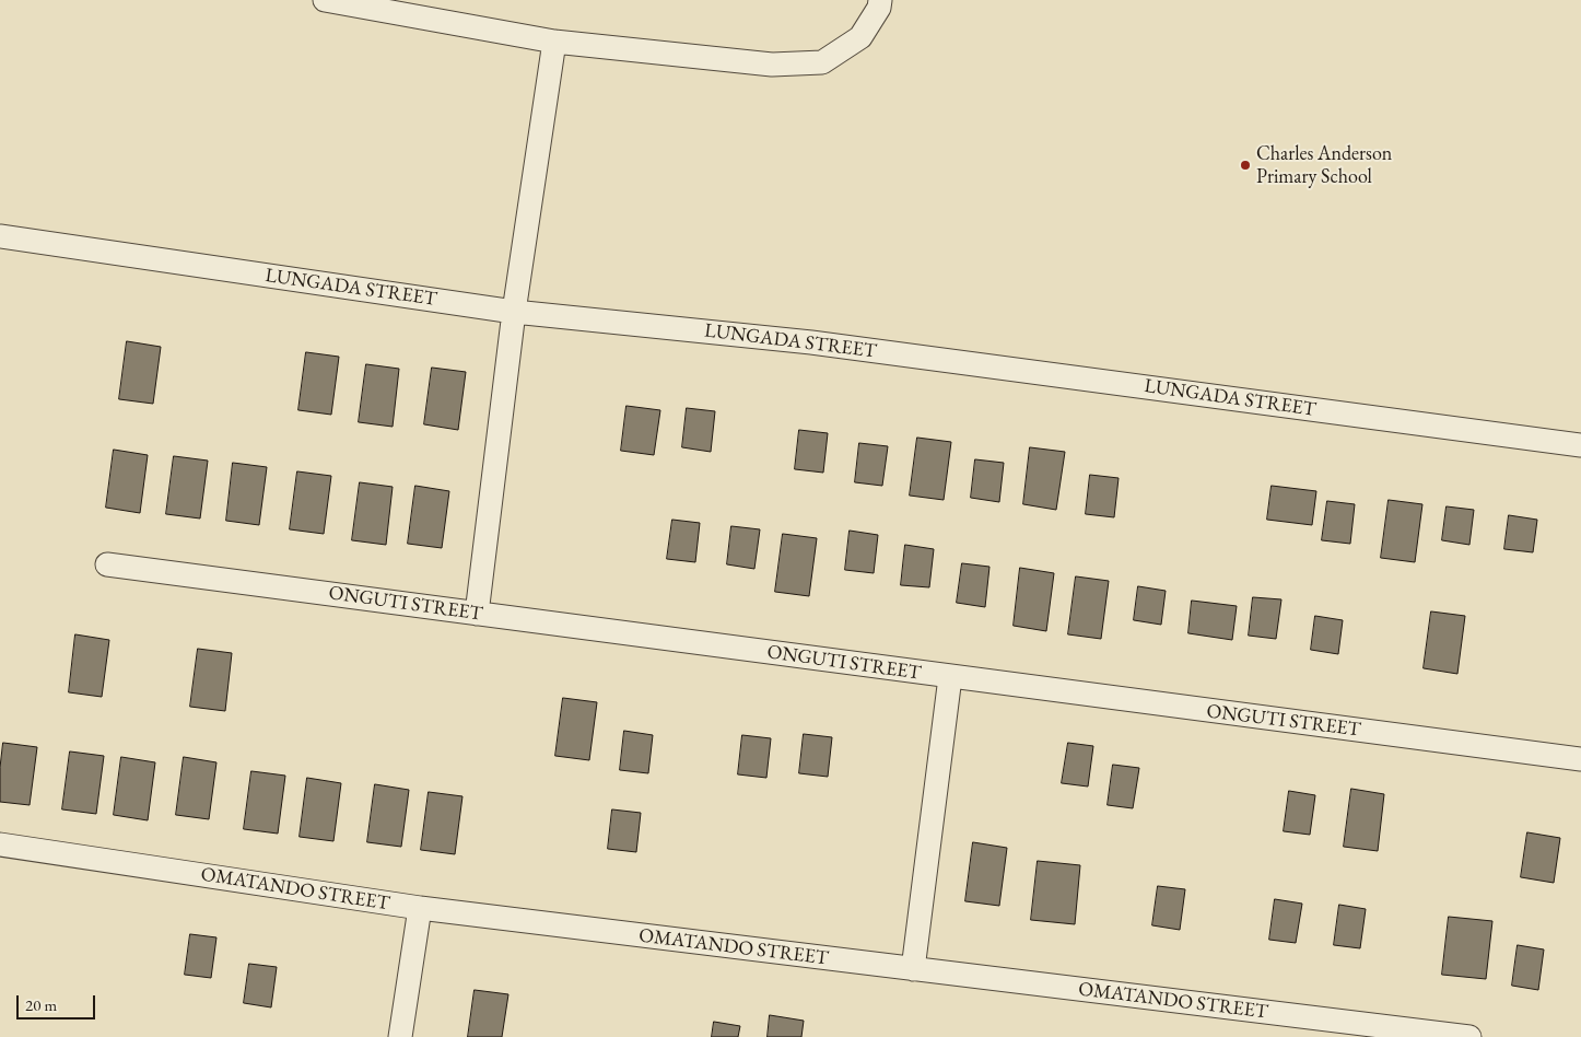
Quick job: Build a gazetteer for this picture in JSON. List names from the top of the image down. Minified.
{"streets":{"street":["LUNGADA STREET","ONGUTI STREET","OMATANDO STREET"]},"places":["Charles Anderson Primary School"],"scale_bar":"20 m"}
